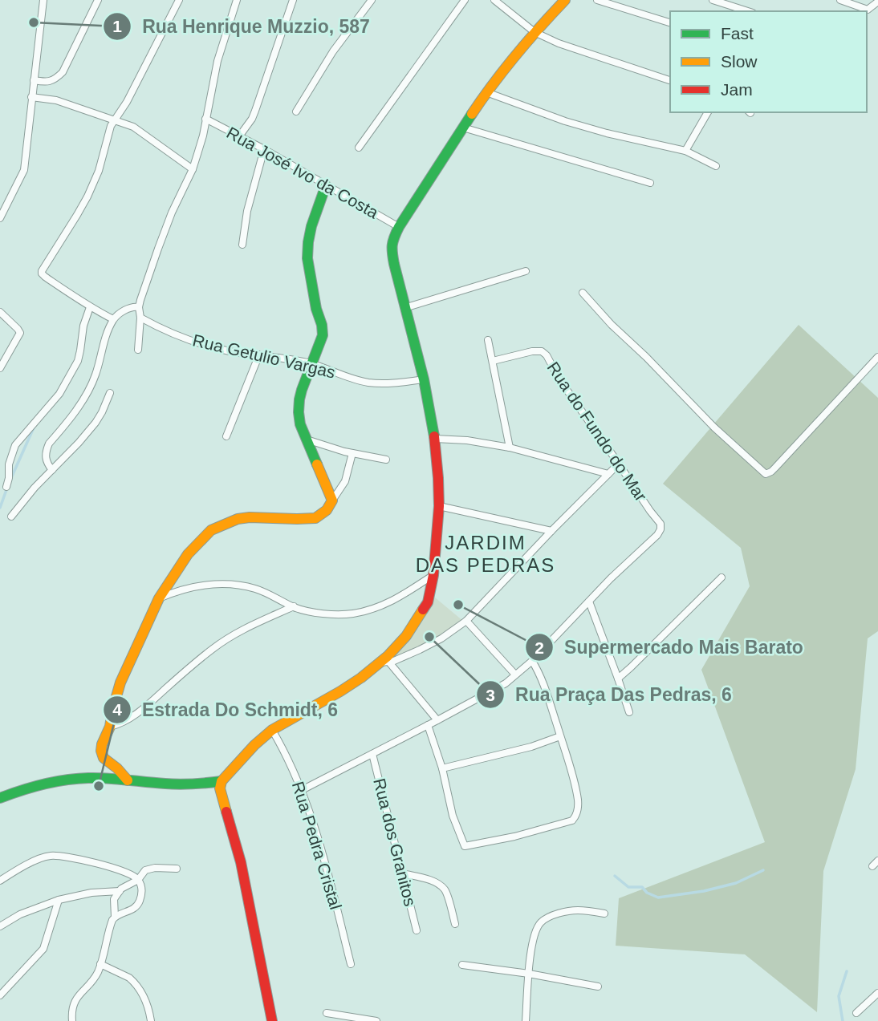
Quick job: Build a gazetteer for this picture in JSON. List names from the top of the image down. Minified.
{"streets":{"street":["Rua José Ivo da Costa","Rua Getulio Vargas","Rua do Fundo do Mar","Rua dos Granitos","Rua Pedra Cristal"]},"districts":["JARDIM DAS PEDRAS"],"places":["Rua Henrique Muzzio, 587","Supermercado Mais Barato","Rua Praça Das Pedras, 6","Estrada Do Schmidt, 6"],"legend":["Fast","Slow","Jam"]}
